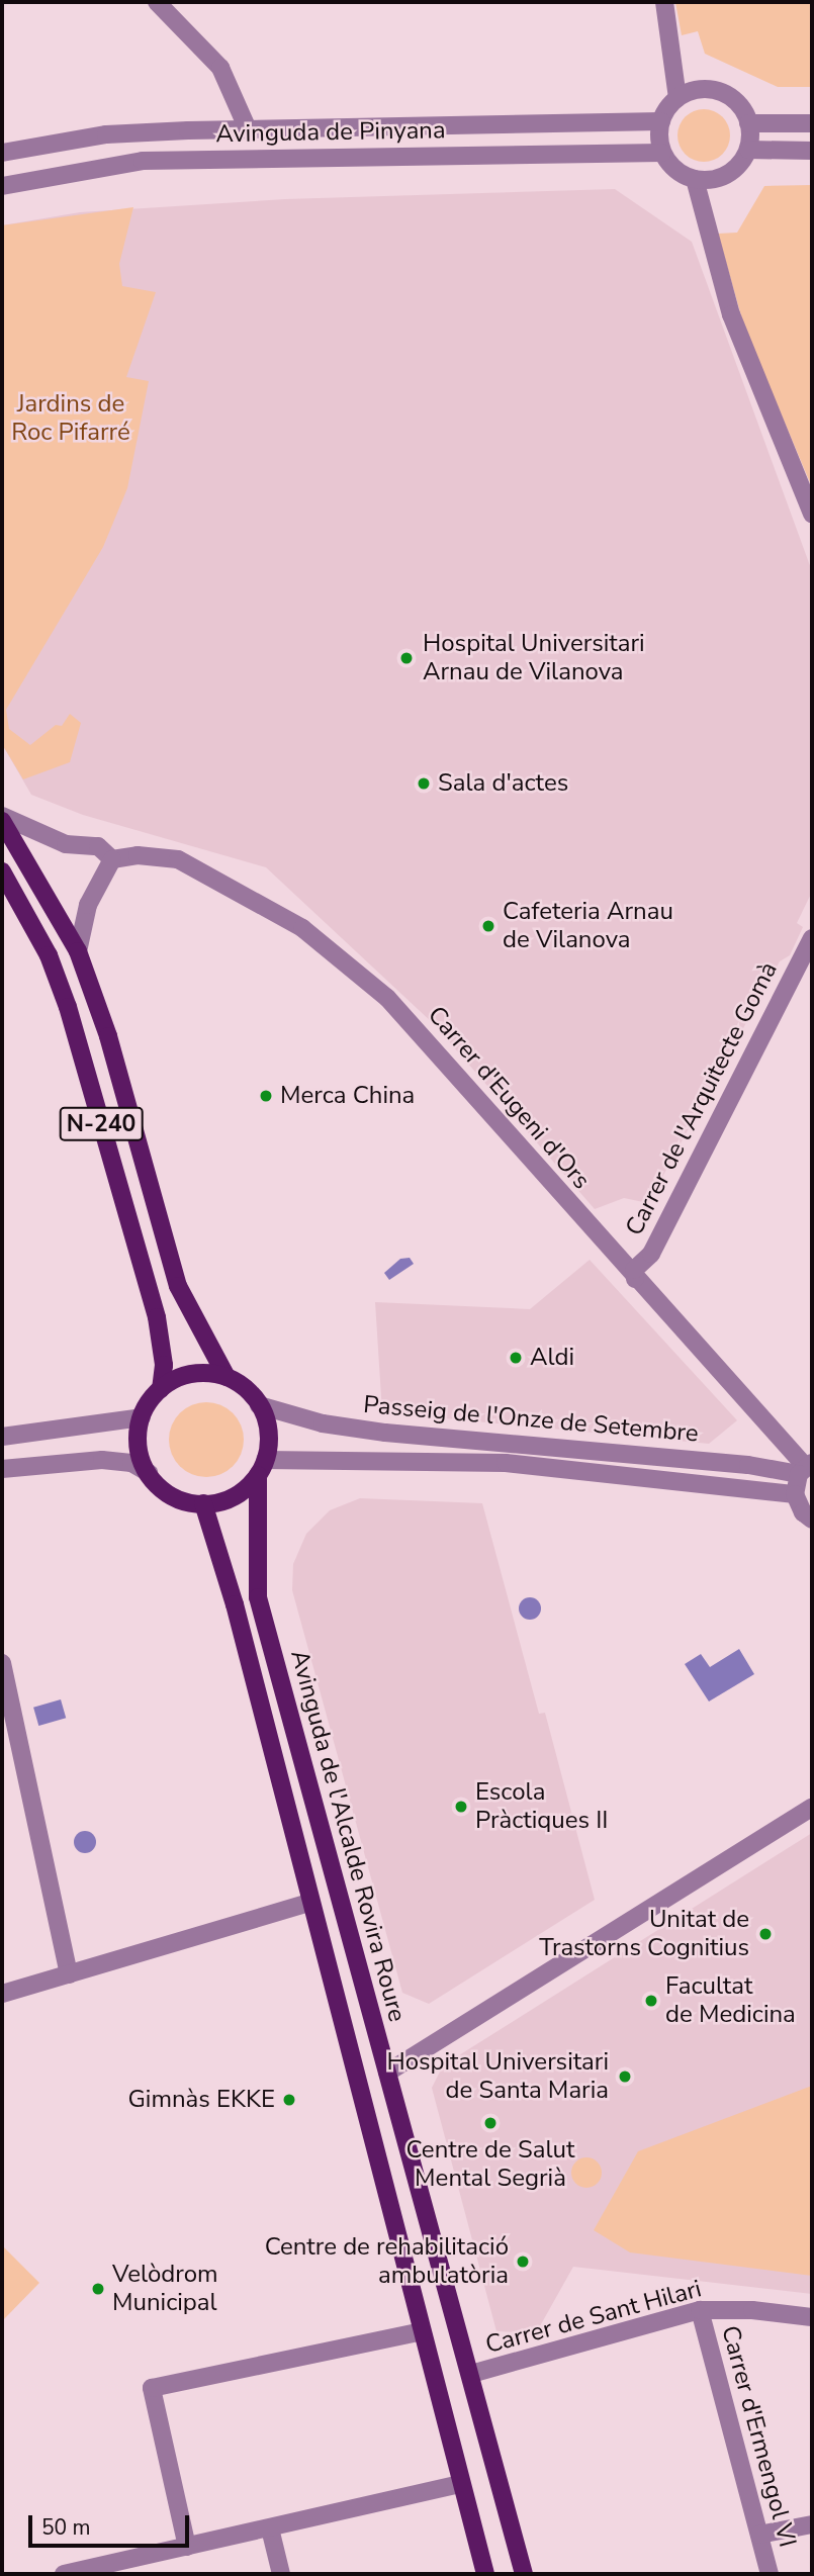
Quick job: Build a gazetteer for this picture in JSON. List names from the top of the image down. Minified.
{"streets":{"main road":["N-240","Avinguda de l'Alcalde Rovira Roure"],"street":["Avinguda de Pinyana","Carrer d'Eugeni d'Ors","Carrer de l'Arquitecte Gomà","Passeig de l'Onze de Setembre","Carrer de Sant Hilari","Carrer d'Ermengol VI"]},"crossings":[["Carrer d'Eugeni d'Ors","Carrer de l'Arquitecte Gomà"],["Carrer d'Eugeni d'Ors","N-240"],["Carrer d'Eugeni d'Ors","Passeig de l'Onze de Setembre"],["N-240","Passeig de l'Onze de Setembre"],["N-240","Avinguda de l'Alcalde Rovira Roure"],["Passeig de l'Onze de Setembre","Avinguda de l'Alcalde Rovira Roure"],["Avinguda de l'Alcalde Rovira Roure","Carrer de Sant Hilari"],["Carrer de Sant Hilari","Carrer d'Ermengol VI"]],"parks":["Jardins de Roc Pifarré"],"places":["Hospital Universitari Arnau de Vilanova","Sala d'actes","Cafeteria Arnau de Vilanova","Merca China","Aldi","Escola Pràctiques II","Unitat de Trastorns Cognitius","Facultat de Medicina","Hospital Universitari de Santa Maria","Gimnàs EKKE","Centre de Salut Mental Segrià","Centre de rehabilitació ambulatòria","Velòdrom Municipal"],"scale_bar":"50 m"}
